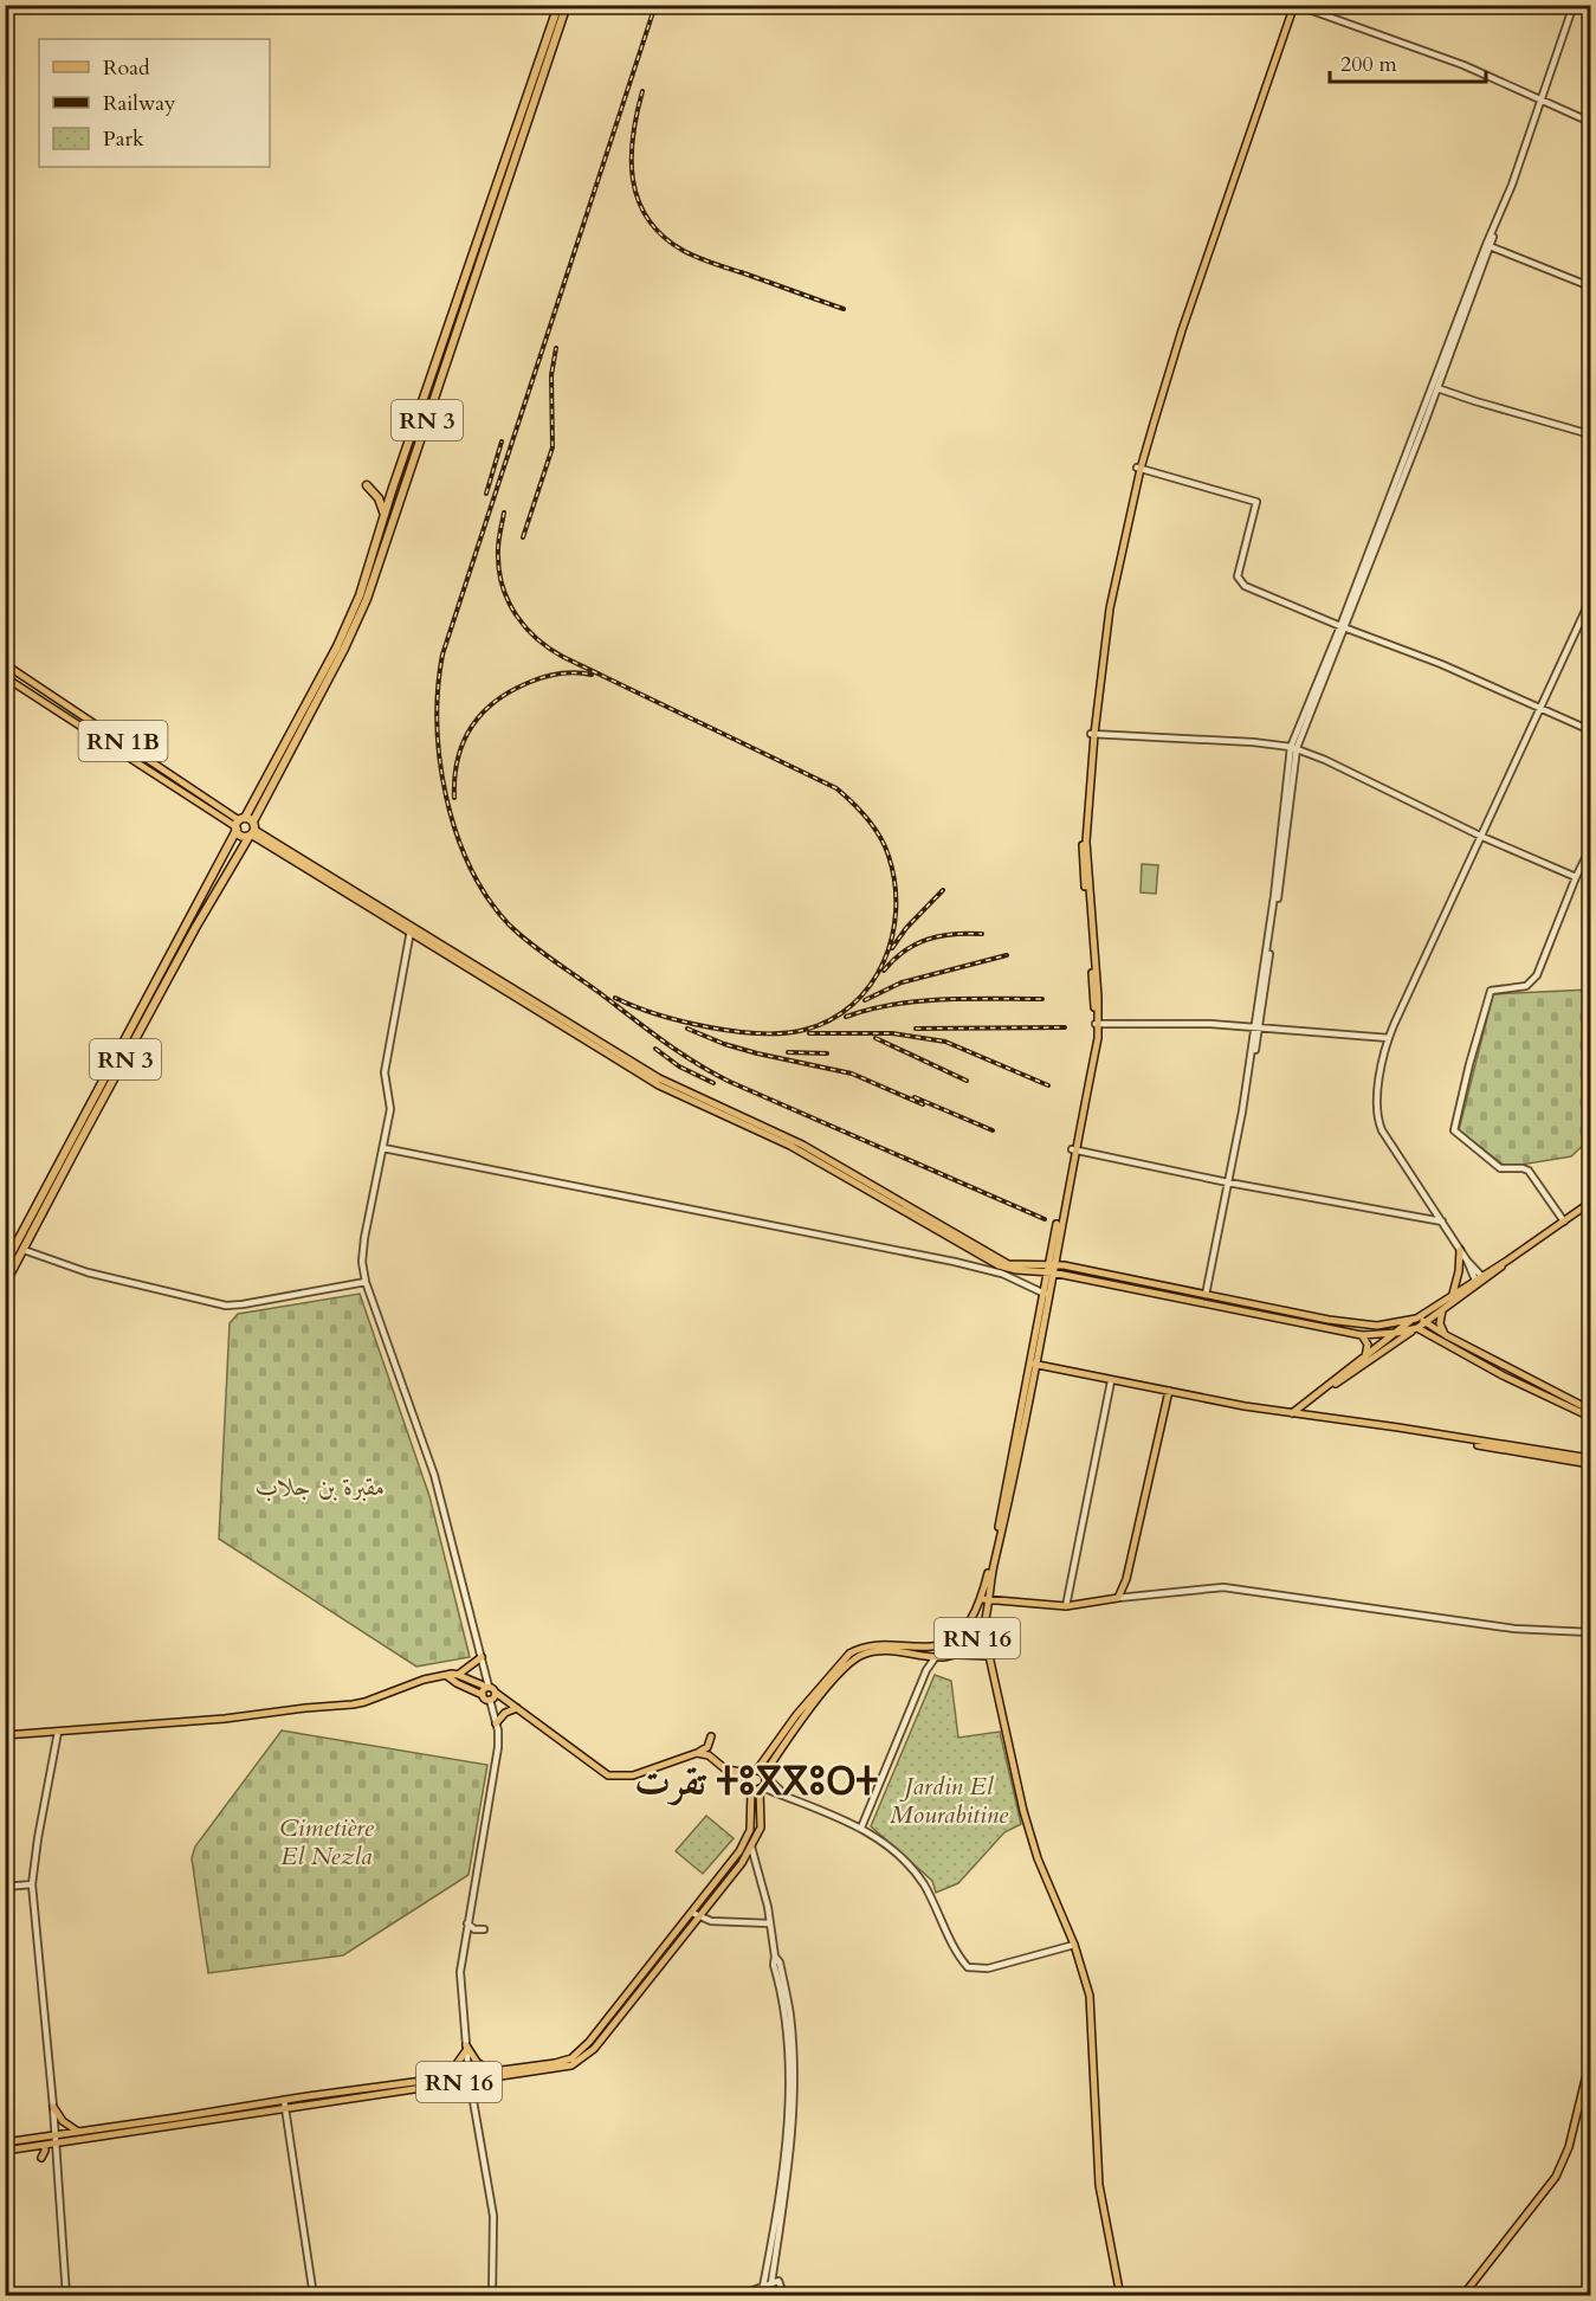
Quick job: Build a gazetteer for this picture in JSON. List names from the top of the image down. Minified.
{"streets":{"highway":["RN 3"],"main road":["RN 1B","RN 16"]},"crossings":[["RN 3","RN 1B"]],"districts":["تقرت ⵜⵓⴳⴳⵓⵔⵜ"],"parks":["مقبرة بن جلاب","Jardin El Mourabitine","Cimetière El Nezla"],"legend":["Road","Railway","Park"],"scale_bar":"200 m"}
